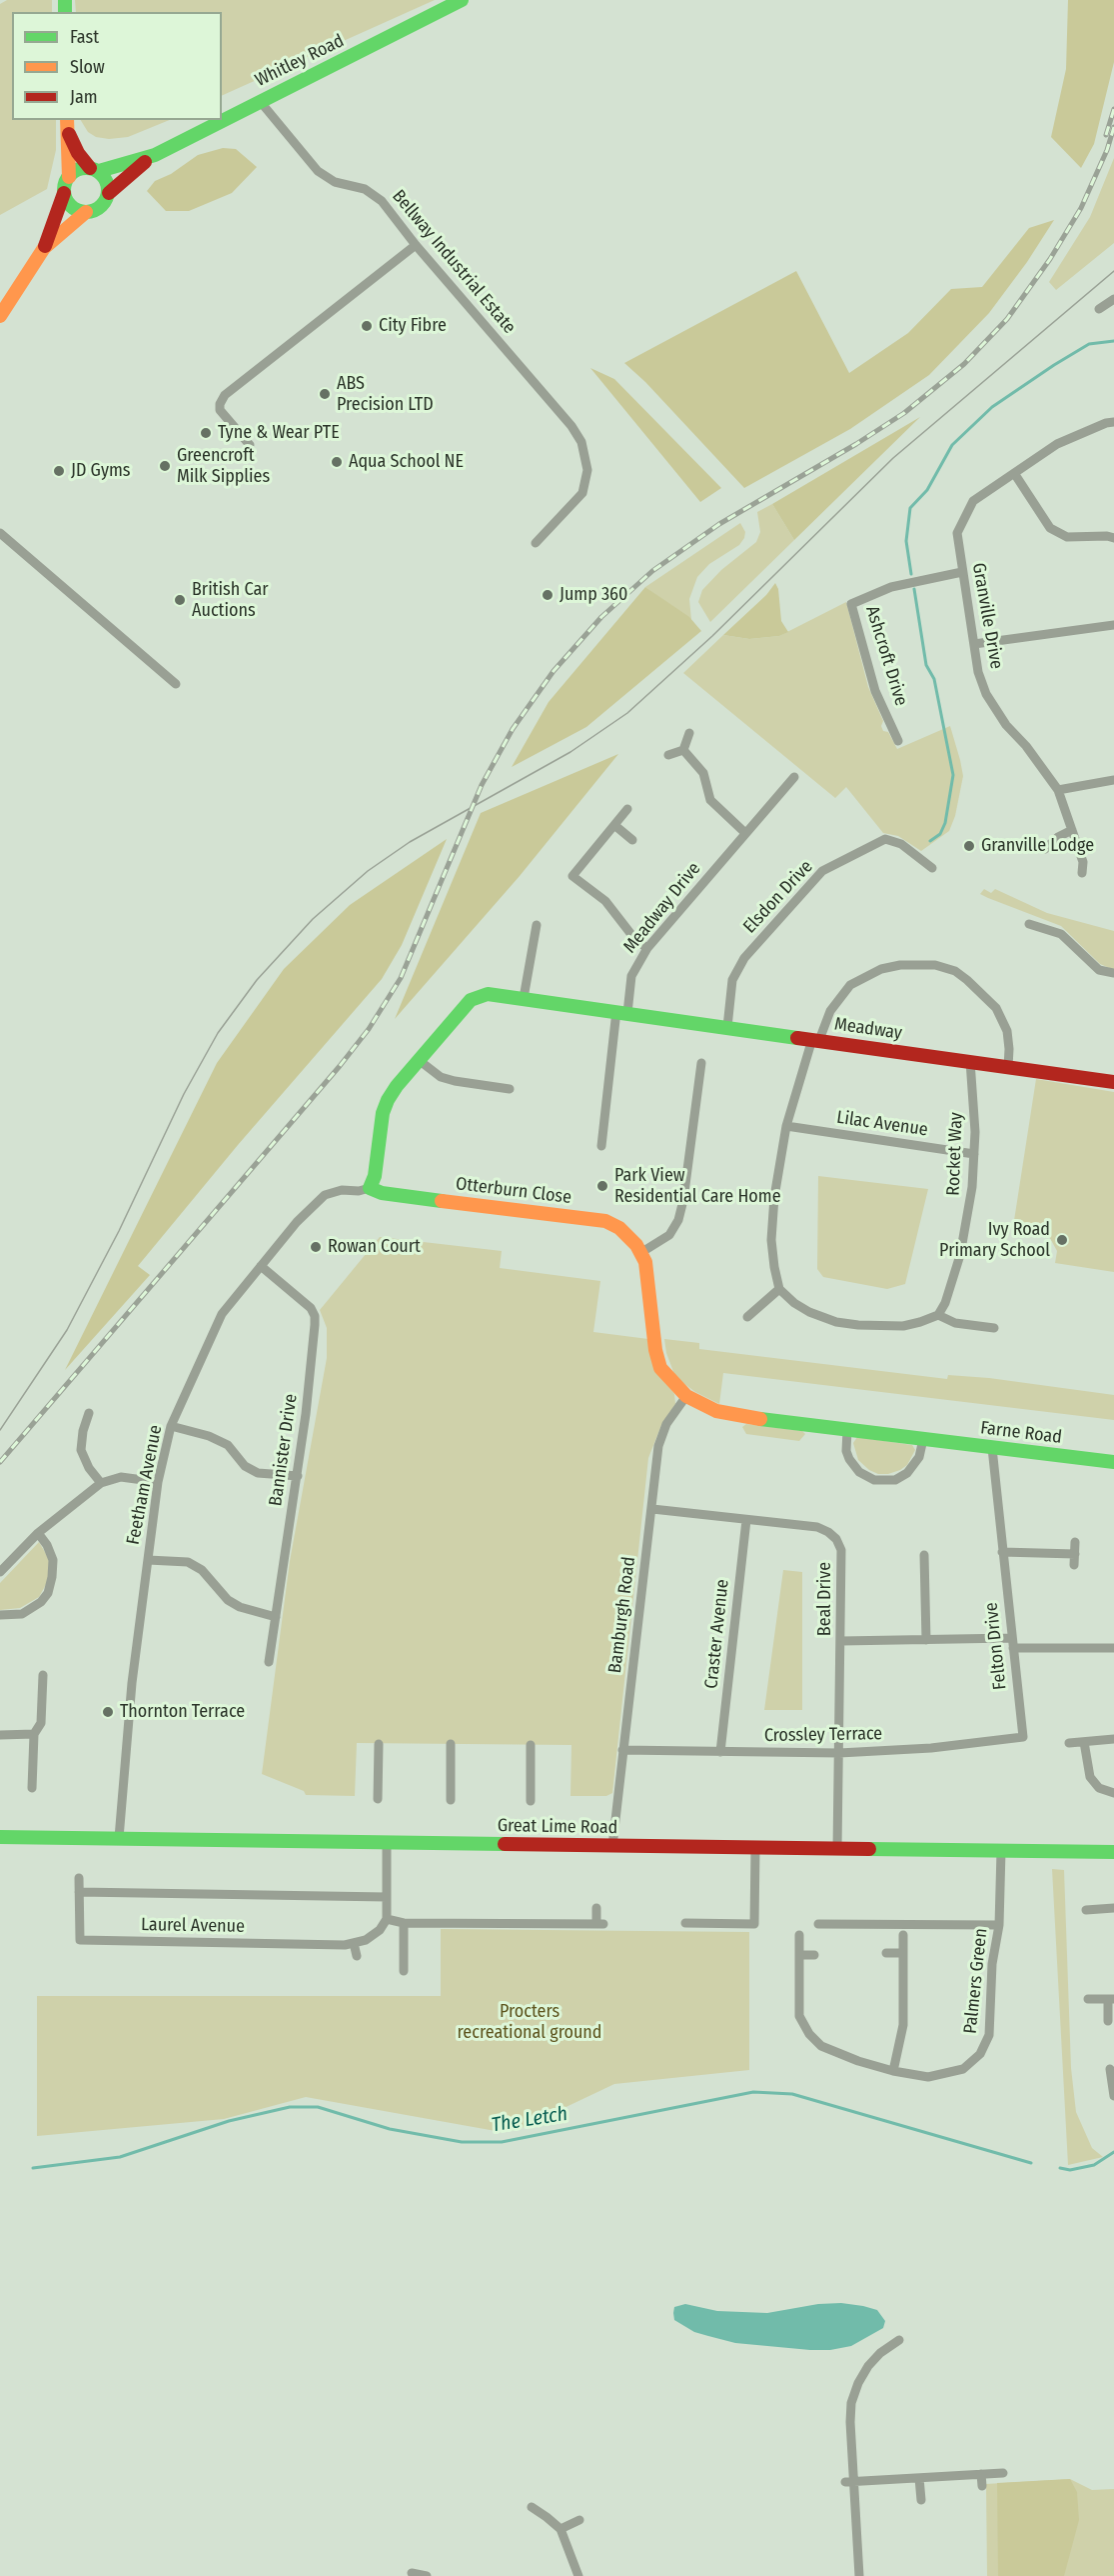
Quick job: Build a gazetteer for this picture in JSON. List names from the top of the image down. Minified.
{"streets":{"main road":["Whitley Road","Meadway","Otterburn Close","Farne Road","Great Lime Road"],"street":["Bellway Industrial Estate","Granville Drive","Ashcroft Drive","Elsdon Drive","Meadway Drive","Lilac Avenue","Rocket Way","Bannister Drive","Feetham Avenue","Beal Drive","Bamburgh Road","Craster Avenue","Felton Drive","Crossley Terrace","Laurel Avenue","Palmers Green"]},"crossings":[["Whitley Road","Bellway Industrial Estate"],["Granville Drive","Ashcroft Drive"],["Elsdon Drive","Meadway"],["Meadway Drive","Meadway"],["Meadway","Rocket Way"],["Meadway","Otterburn Close"],["Meadway","Feetham Avenue"],["Lilac Avenue","Rocket Way"],["Otterburn Close","Farne Road"],["Otterburn Close","Feetham Avenue"],["Otterburn Close","Bamburgh Road"],["Farne Road","Bamburgh Road"],["Farne Road","Felton Drive"],["Bannister Drive","Feetham Avenue"],["Feetham Avenue","Great Lime Road"],["Beal Drive","Bamburgh Road"],["Beal Drive","Craster Avenue"],["Beal Drive","Crossley Terrace"],["Beal Drive","Great Lime Road"],["Bamburgh Road","Crossley Terrace"],["Bamburgh Road","Great Lime Road"],["Craster Avenue","Crossley Terrace"],["Felton Drive","Crossley Terrace"],["Great Lime Road","Palmers Green"]],"water":["The Letch"],"parks":["Procters recreational ground"],"places":["City Fibre","ABS Precision LTD","Tyne & Wear PTE","Aqua School NE","Greencroft Milk Sipplies","JD Gyms","Jump 360","British Car Auctions","Granville Lodge","Park View Residential Care Home","Ivy Road Primary School","Rowan Court","Thornton Terrace"],"legend":["Fast","Slow","Jam"]}
